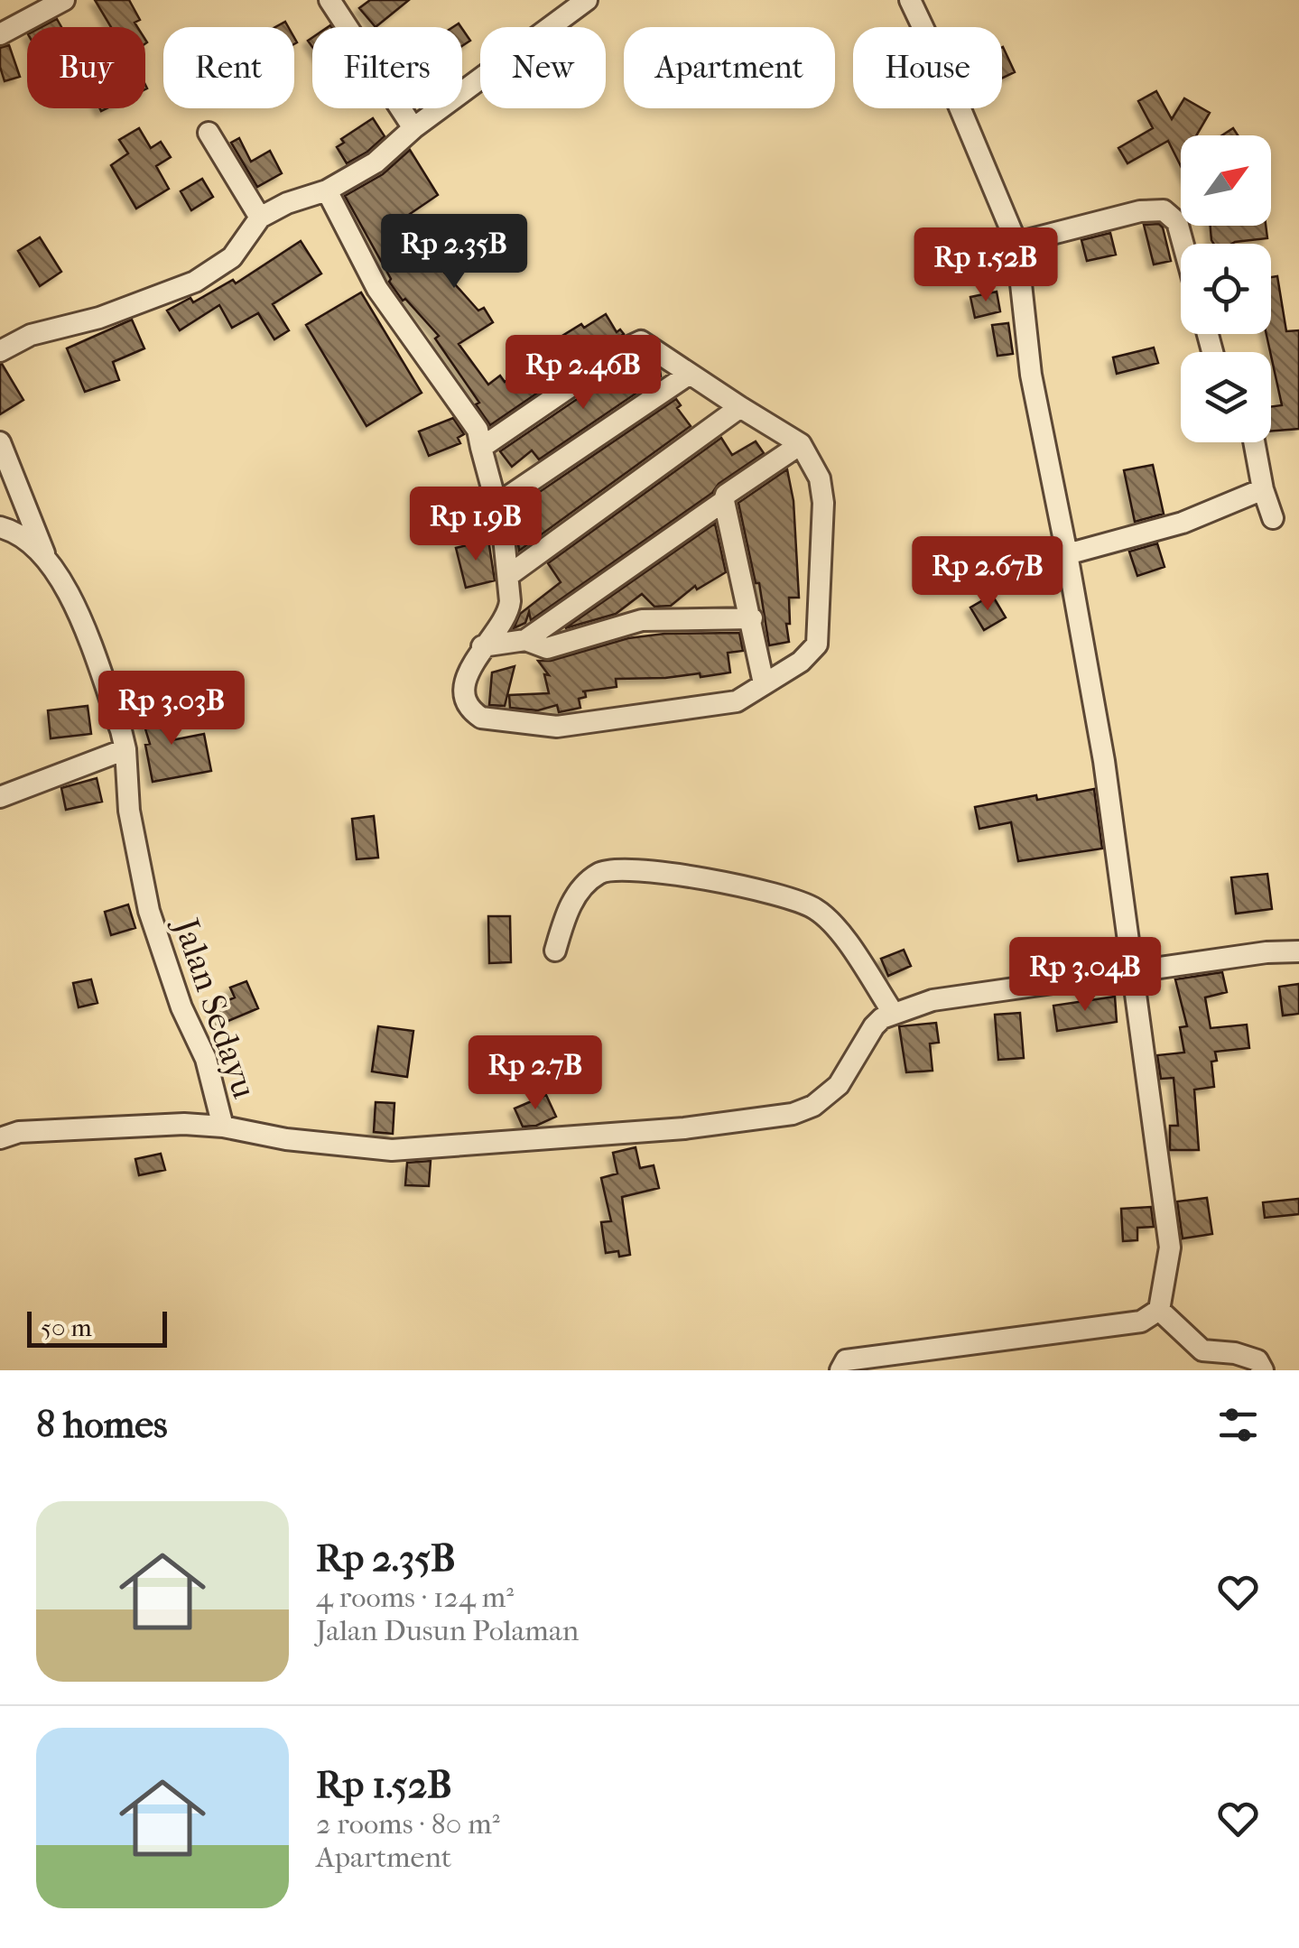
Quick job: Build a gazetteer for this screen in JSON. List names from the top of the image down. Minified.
{"streets":{"street":["Jalan Sedayu"]},"scale_bar":"50 m","north":"top right","page":{"chip":["Buy","Rent","Filters","New","Apartment","House"],"price":["Rp 2.35B","Rp 1.52B","Rp 2.46B","Rp 1.9B","Rp 2.67B","Rp 3.03B","Rp 3.04B","Rp 2.7B"],"scale":"50 m","heading":"8 homes","list":[{"name":"Rp 2.35B","note":"4 rooms · 124 m² · Jalan Dusun Polaman"},{"name":"Rp 1.52B","note":"2 rooms · 80 m² · Apartment"}]}}
